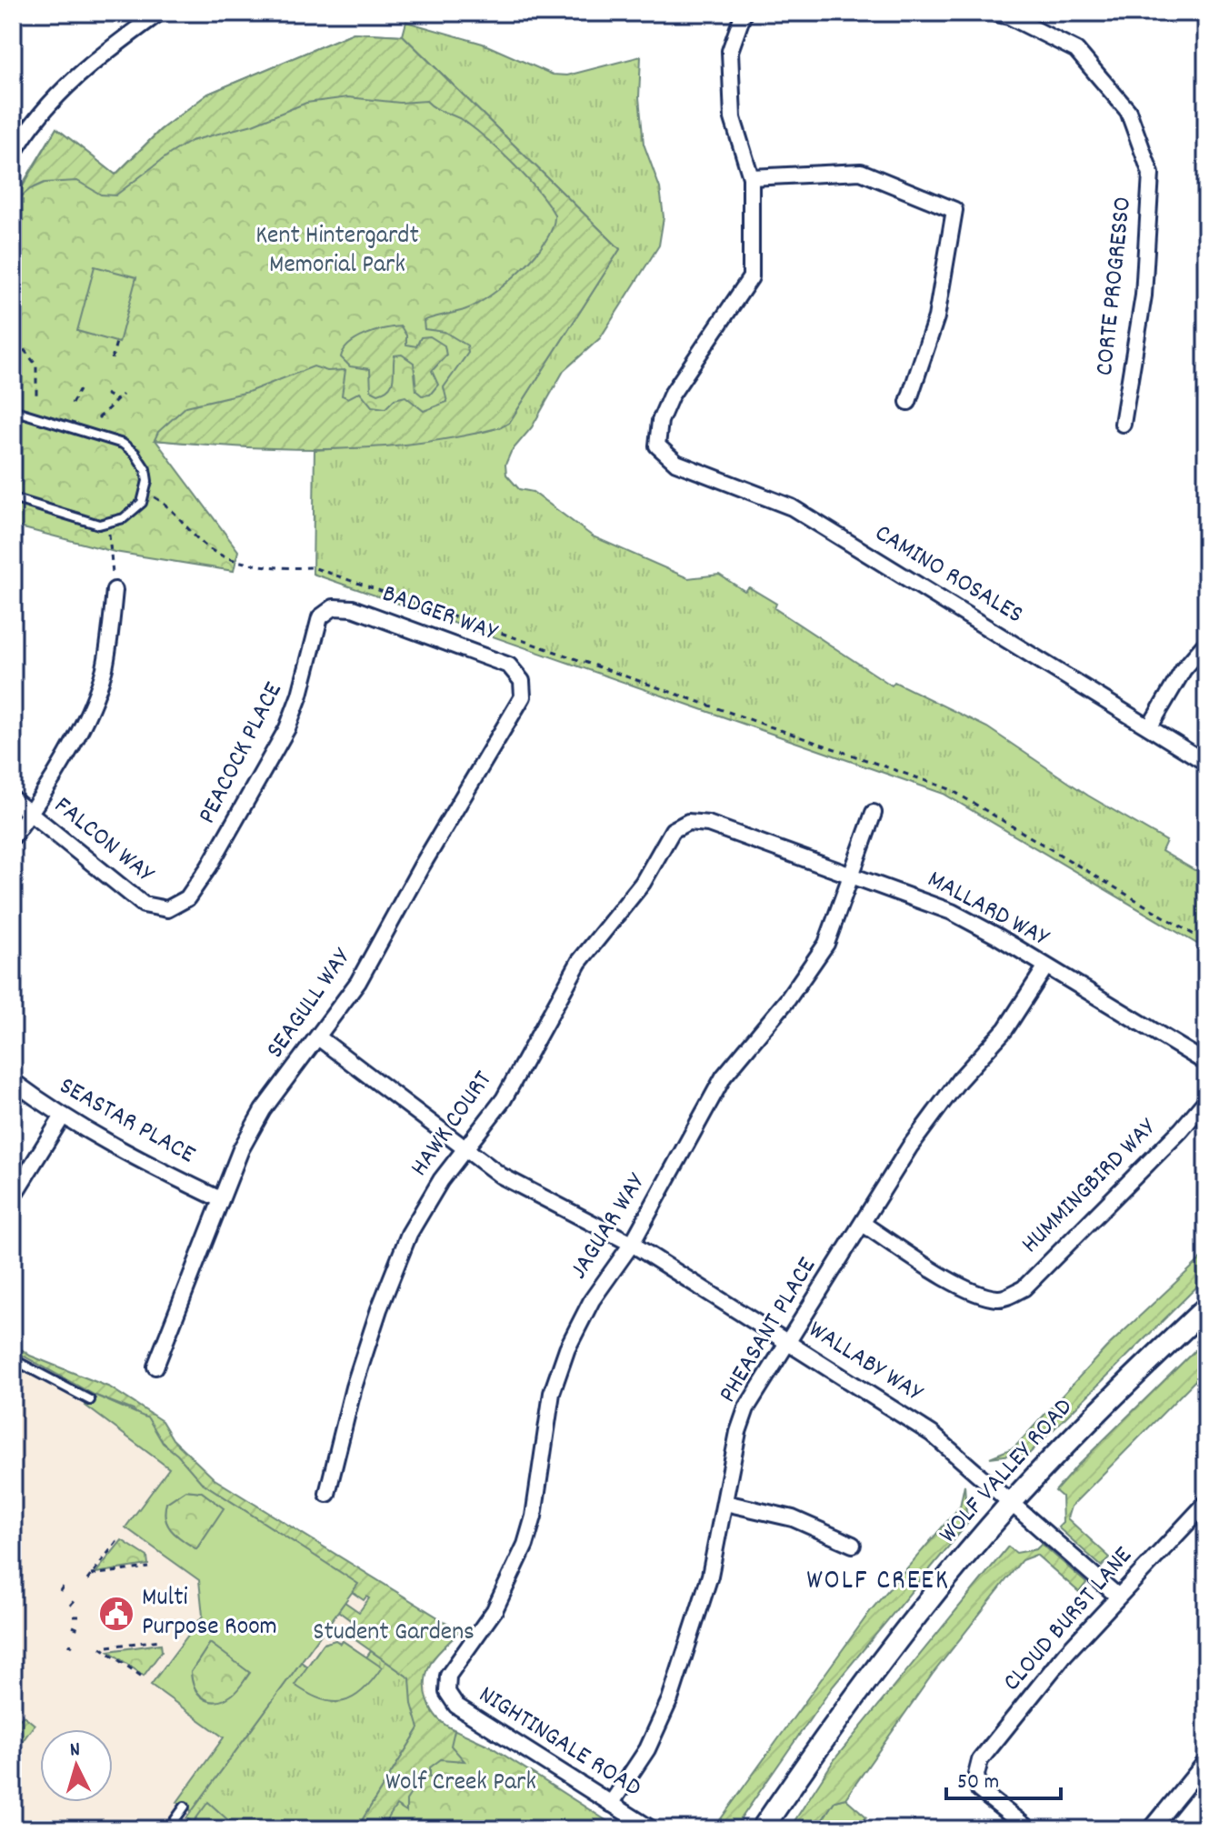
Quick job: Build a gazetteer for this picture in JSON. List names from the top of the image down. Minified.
{"streets":{"main road":["WOLF VALLEY ROAD"],"street":["CORTE PROGRESSO","CAMINO ROSALES","BADGER WAY","PEACOCK PLACE","FALCON WAY","MALLARD WAY","SEAGULL WAY","SEASTAR PLACE","HAWK COURT","HUMMINGBIRD WAY","JAGUAR WAY","PHEASANT PLACE","WALLABY WAY","CLOUD BURST LANE","NIGHTINGALE ROAD"]},"crossings":[["BADGER WAY","PEACOCK PLACE"],["BADGER WAY","SEAGULL WAY"],["PEACOCK PLACE","FALCON WAY"],["MALLARD WAY","HAWK COURT"],["MALLARD WAY","JAGUAR WAY"],["MALLARD WAY","PHEASANT PLACE"],["SEAGULL WAY","SEASTAR PLACE"],["SEAGULL WAY","WALLABY WAY"],["HAWK COURT","WALLABY WAY"],["HUMMINGBIRD WAY","PHEASANT PLACE"],["JAGUAR WAY","WALLABY WAY"],["JAGUAR WAY","NIGHTINGALE ROAD"],["PHEASANT PLACE","WALLABY WAY"],["PHEASANT PLACE","NIGHTINGALE ROAD"],["WALLABY WAY","WOLF VALLEY ROAD"],["WALLABY WAY","CLOUD BURST LANE"]],"districts":["WOLF CREEK"],"parks":["Kent Hintergardt Memorial Park","Student Gardens","Wolf Creek Park"],"places":{"public building":["Multi Purpose Room"]},"scale_bar":"50 m","north":"top"}
